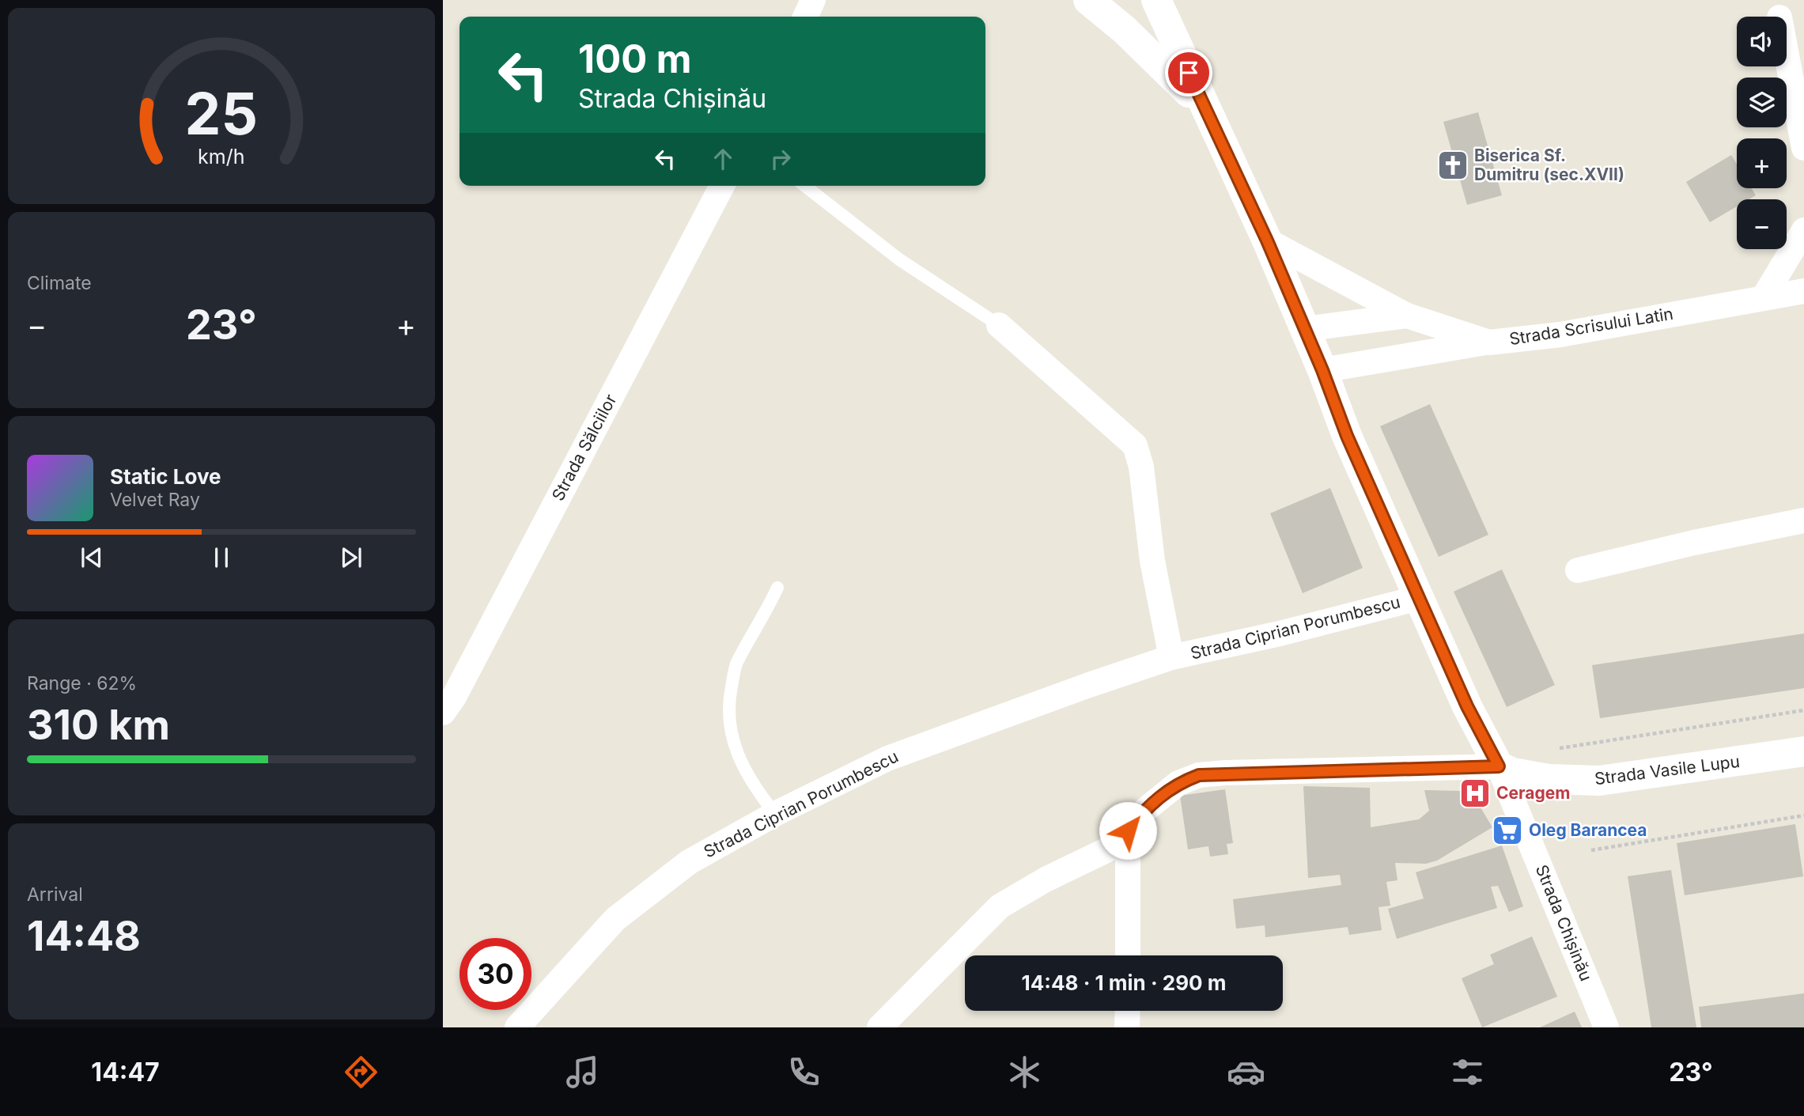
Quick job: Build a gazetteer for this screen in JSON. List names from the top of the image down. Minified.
{"streets":{"main road":["Strada Vasile Lupu","Strada Chișinău"],"street":["Strada Scrisului Latin","Strada Sălciilor","Strada Ciprian Porumbescu"]},"crossings":[["Strada Scrisului Latin","Strada Chișinău"],["Strada Ciprian Porumbescu","Strada Chișinău"],["Strada Vasile Lupu","Strada Chișinău"]],"places":{"church":["Biserica Sf. Dumitru (sec.XVII)"],"hospital":["Ceragem"],"supermarket":["Oleg Barancea"]},"page":{"map_buttons":["+","−"],"turn":["100 m","Strada Chișinău"],"tile":["Climate",["Range · 62%","310 km"],["Arrival","14:48"]],"heat":["−","23°","+"],"song":["Static Love","Velvet Ray"],"limit":"30","trip":"14:48 · 1 min · 290 m","tabs":["14:47","23°"],"gauge":["25","km/h"]}}
